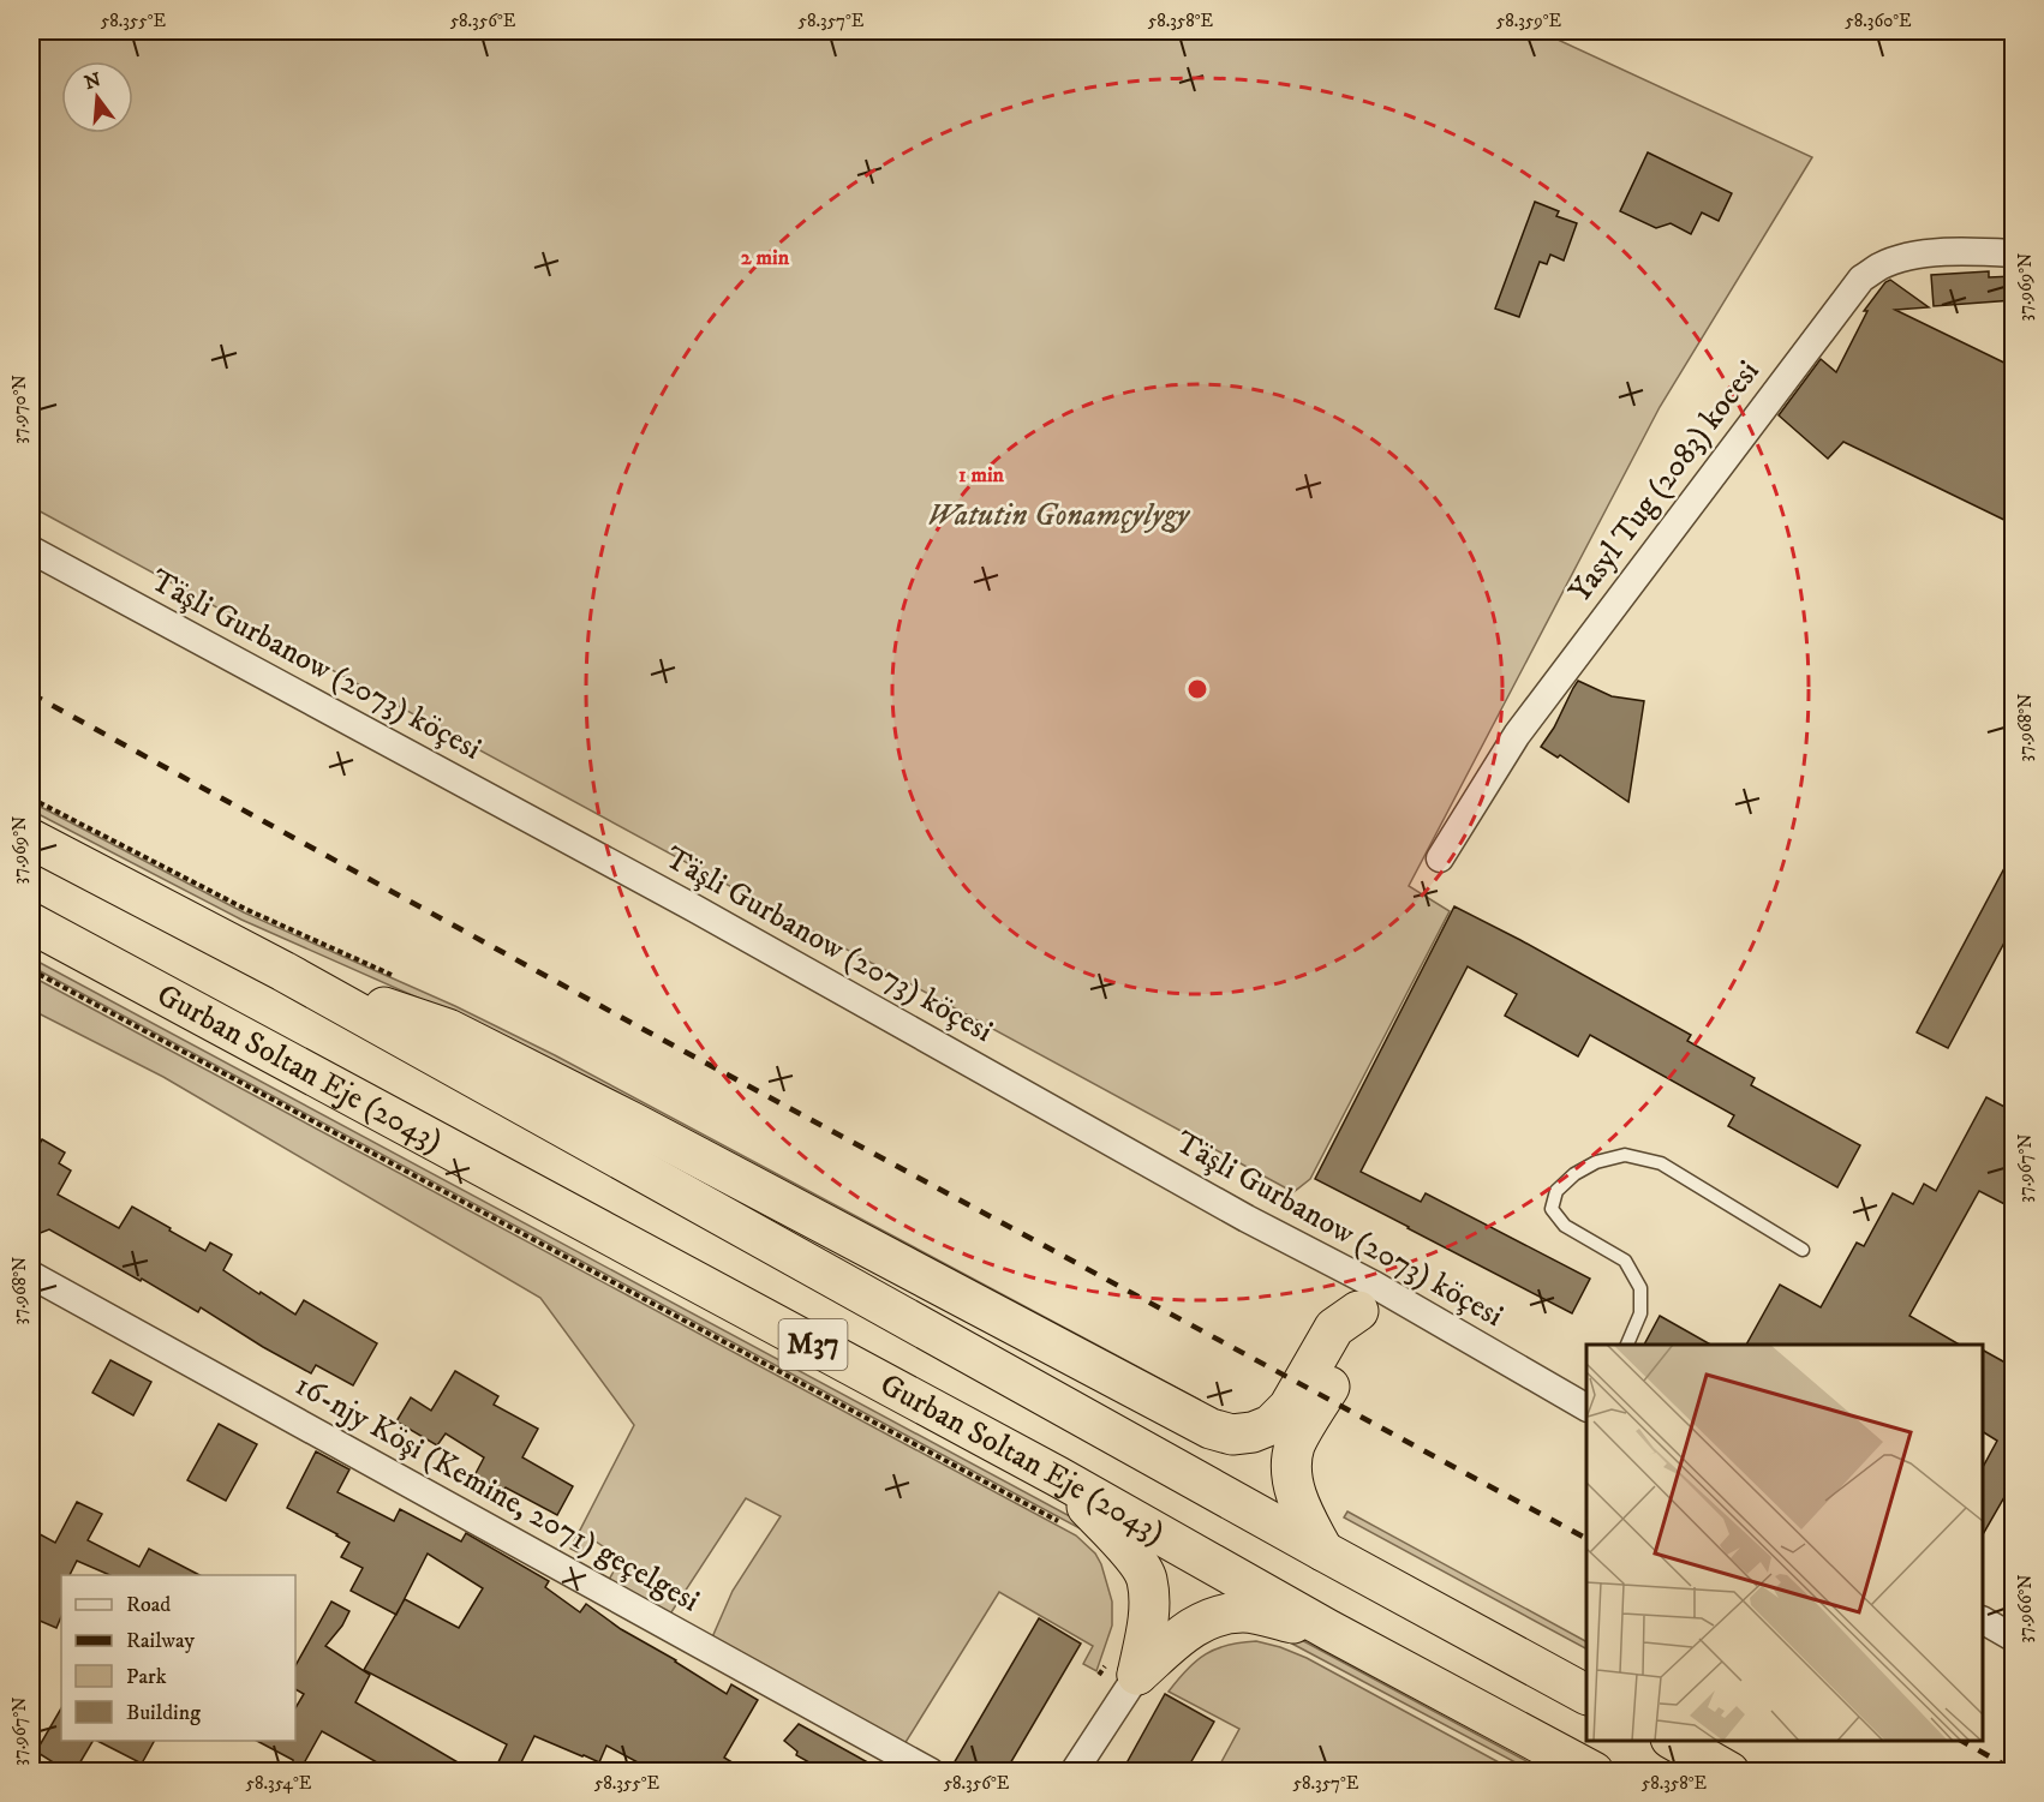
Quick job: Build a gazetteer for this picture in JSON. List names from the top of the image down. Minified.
{"streets":{"highway":["Gurban Soltan Eje (2043)","M37"],"street":["Yasyl Tug (2083) kocesi","Täşli Gurbanow (2073) köçesi","16-njy Köşi (Kemine, 2071) geçelgesi"]},"parks":["Watutin Gonamçylygy"],"legend":["Road","Railway","Park","Building"],"north":"top","coordinates":["58.355°E","58.356°E","58.357°E","58.358°E","58.359°E","58.360°E","37.969°N","37.970°N","37.968°N","37.967°N","37.966°N","58.354°E"],"rings":["2 min","1 min"]}
